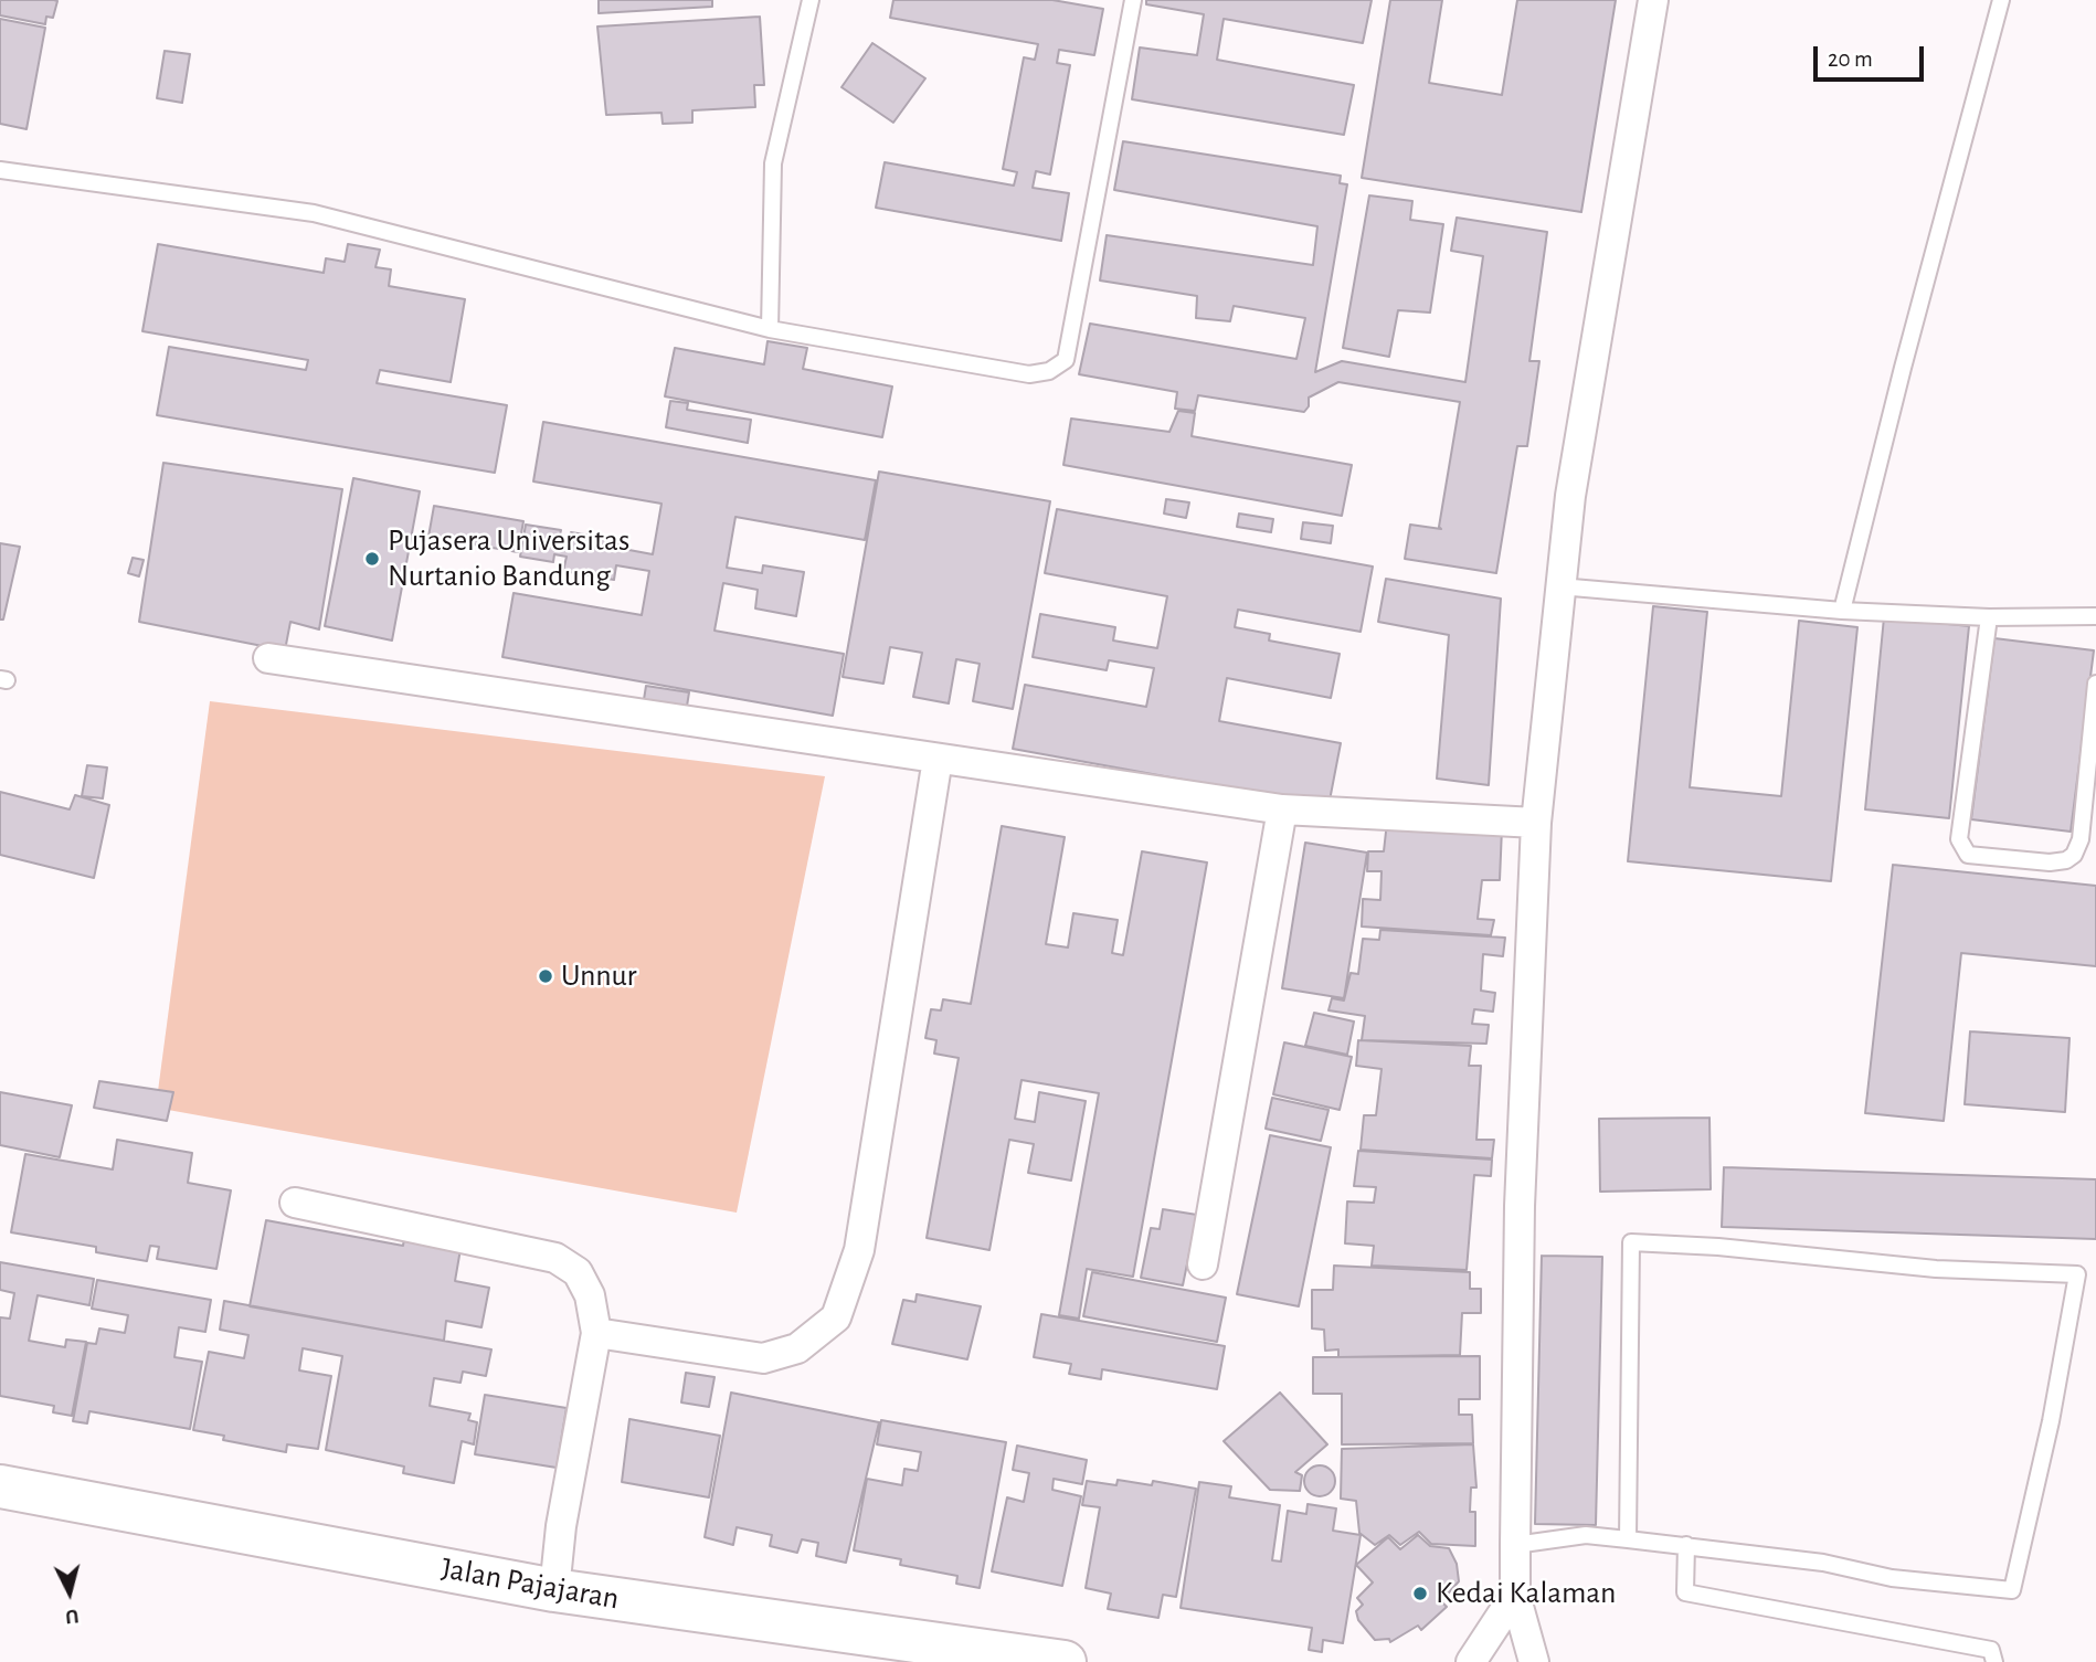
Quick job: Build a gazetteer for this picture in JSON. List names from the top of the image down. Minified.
{"streets":{"main road":["Jalan Pajajaran"]},"places":["Pujasera Universitas Nurtanio Bandung","Unnur","Kedai Kalaman"],"scale_bar":"20 m","north":"bottom"}
